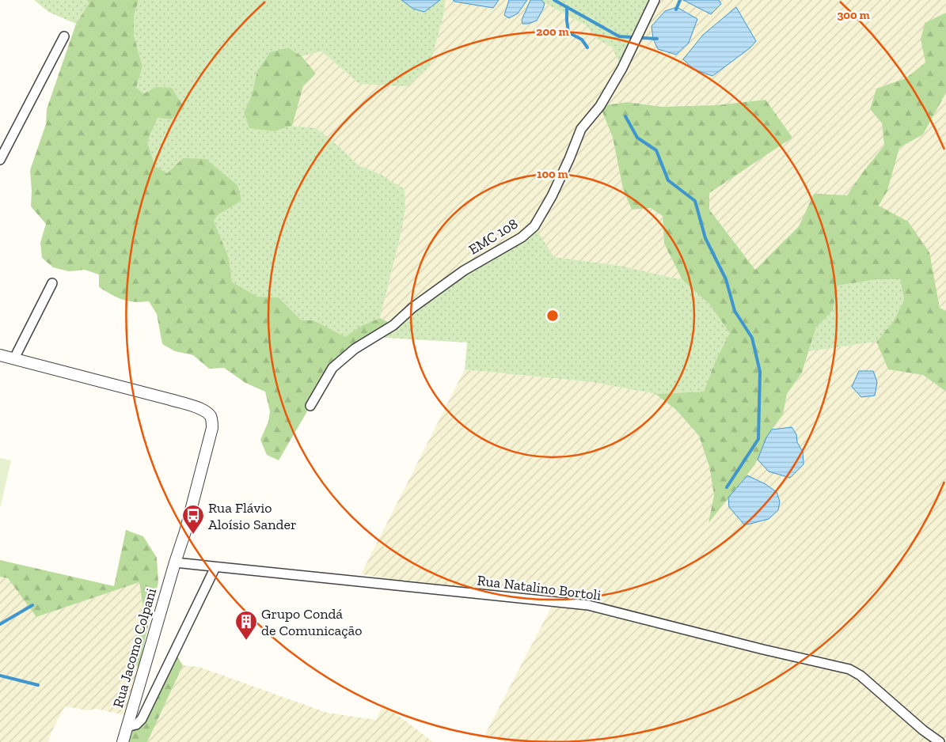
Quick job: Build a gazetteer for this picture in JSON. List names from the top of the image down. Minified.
{"streets":{"street":["EMC 108","Rua Natalino Bortoli","Rua Jacomo Colpani"]},"crossings":[["Rua Natalino Bortoli","Rua Jacomo Colpani"]],"places":{"bus stop":["Rua Flávio Aloísio Sander"],"building":["Grupo Condá de Comunicação"]},"rings":["300 m","200 m","100 m"]}
